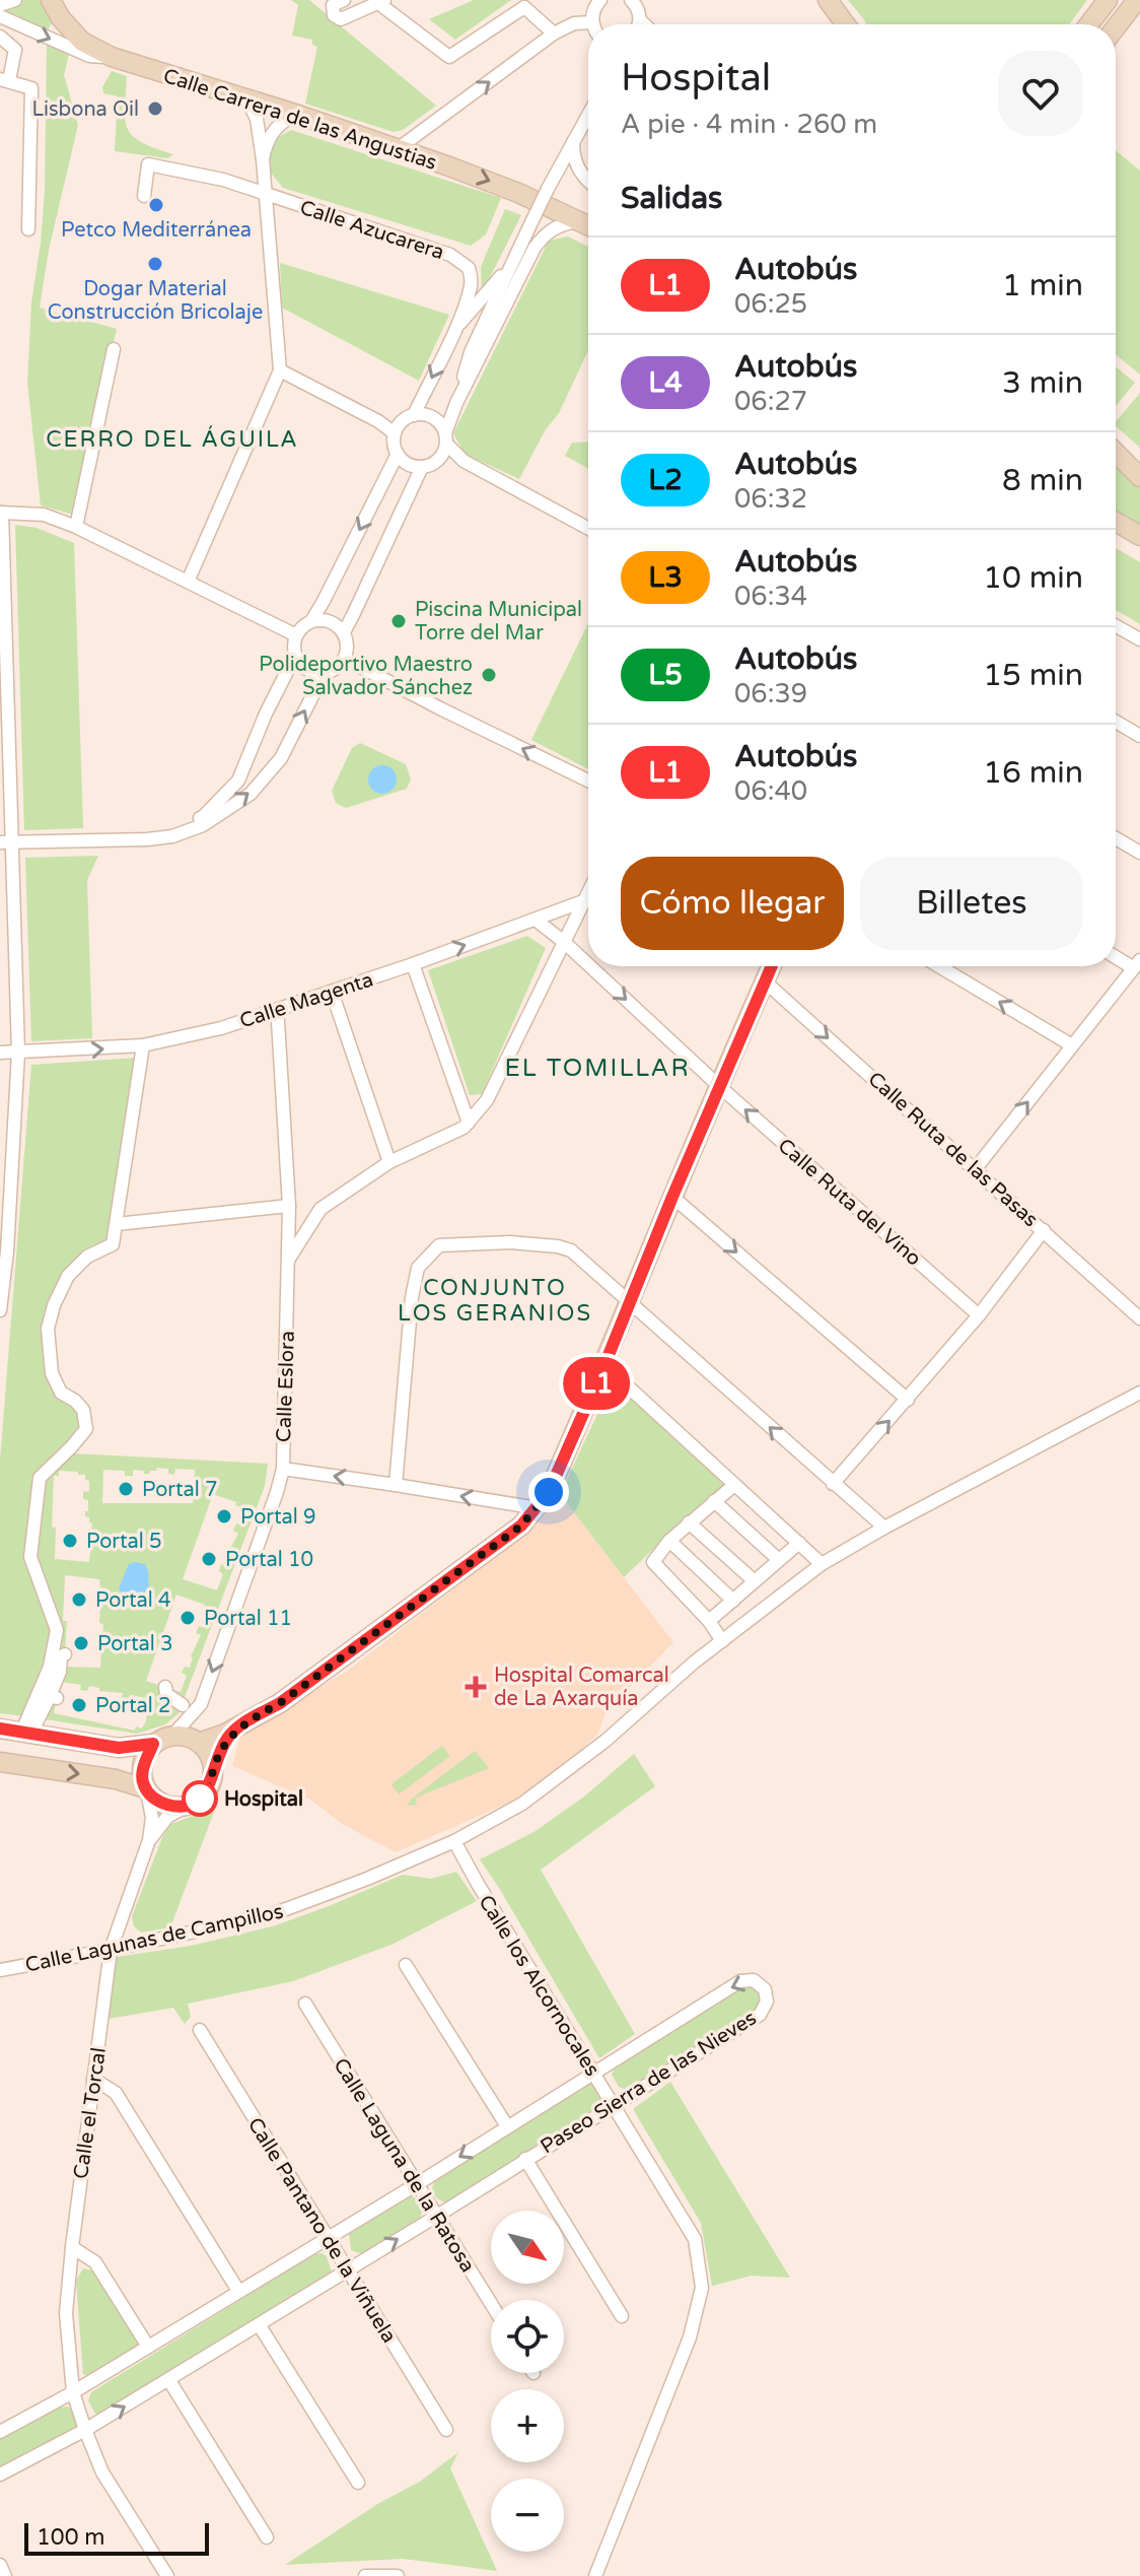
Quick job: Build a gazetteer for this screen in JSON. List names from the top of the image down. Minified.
{"streets":{"street":["Calle Carrera de las Angustias","Calle Azucarera","Calle Magenta","Calle Ruta de las Pasas","Calle Ruta del Vino","Calle Eslora","Calle Lagunas de Campillos","Calle los Alcornocales","Paseo Sierra de las Nieves","Calle el Torcal","Calle Laguna de la Ratosa","Calle Pantano de la Viñuela"]},"crossings":[["Calle Magenta","Calle Ruta del Vino"],["Calle Magenta","Calle Eslora"],["Calle Lagunas de Campillos","Calle los Alcornocales"],["Calle Lagunas de Campillos","Calle el Torcal"],["Calle los Alcornocales","Paseo Sierra de las Nieves"],["Paseo Sierra de las Nieves","Calle el Torcal"],["Paseo Sierra de las Nieves","Calle Laguna de la Ratosa"],["Paseo Sierra de las Nieves","Calle Pantano de la Viñuela"]],"one_way":["Calle Carrera de las Angustias","Calle Magenta","Calle Ruta de las Pasas","Calle Eslora"],"districts":["CERRO DEL ÁGUILA","EL TOMILLAR","CONJUNTO LOS GERANIOS"],"places":{"other":["Lisbona Oil","Petco Mediterránea","Dogar Material Construcción Bricolaje","Piscina Municipal Torre del Mar","Polideportivo Maestro Salvador Sánchez","Portal 7","Portal 9","Portal 5","Portal 10","Portal 4","Portal 11","Portal 3","Portal 2","Hospital"],"health":["Hospital Comarcal de La Axarquía"]},"lines":["bus line L1"],"scale_bar":"100 m","north":"bottom right","page":{"on_map":"L1","heading":[["Hospital","A pie · 4 min · 260 m"],"Salidas"],"list":[{"mark":"L1","name":"Autobús","note":"06:25","value":"1 min"},{"mark":"L4","name":"Autobús","note":"06:27","value":"3 min"},{"mark":"L2","name":"Autobús","note":"06:32","value":"8 min"},{"mark":"L3","name":"Autobús","note":"06:34","value":"10 min"},{"mark":"L5","name":"Autobús","note":"06:39","value":"15 min"},{"mark":"L1","name":"Autobús","note":"06:40","value":"16 min"}],"buttons":["Cómo llegar","Billetes"],"map_buttons":["+","−"],"scale":"100 m"}}
